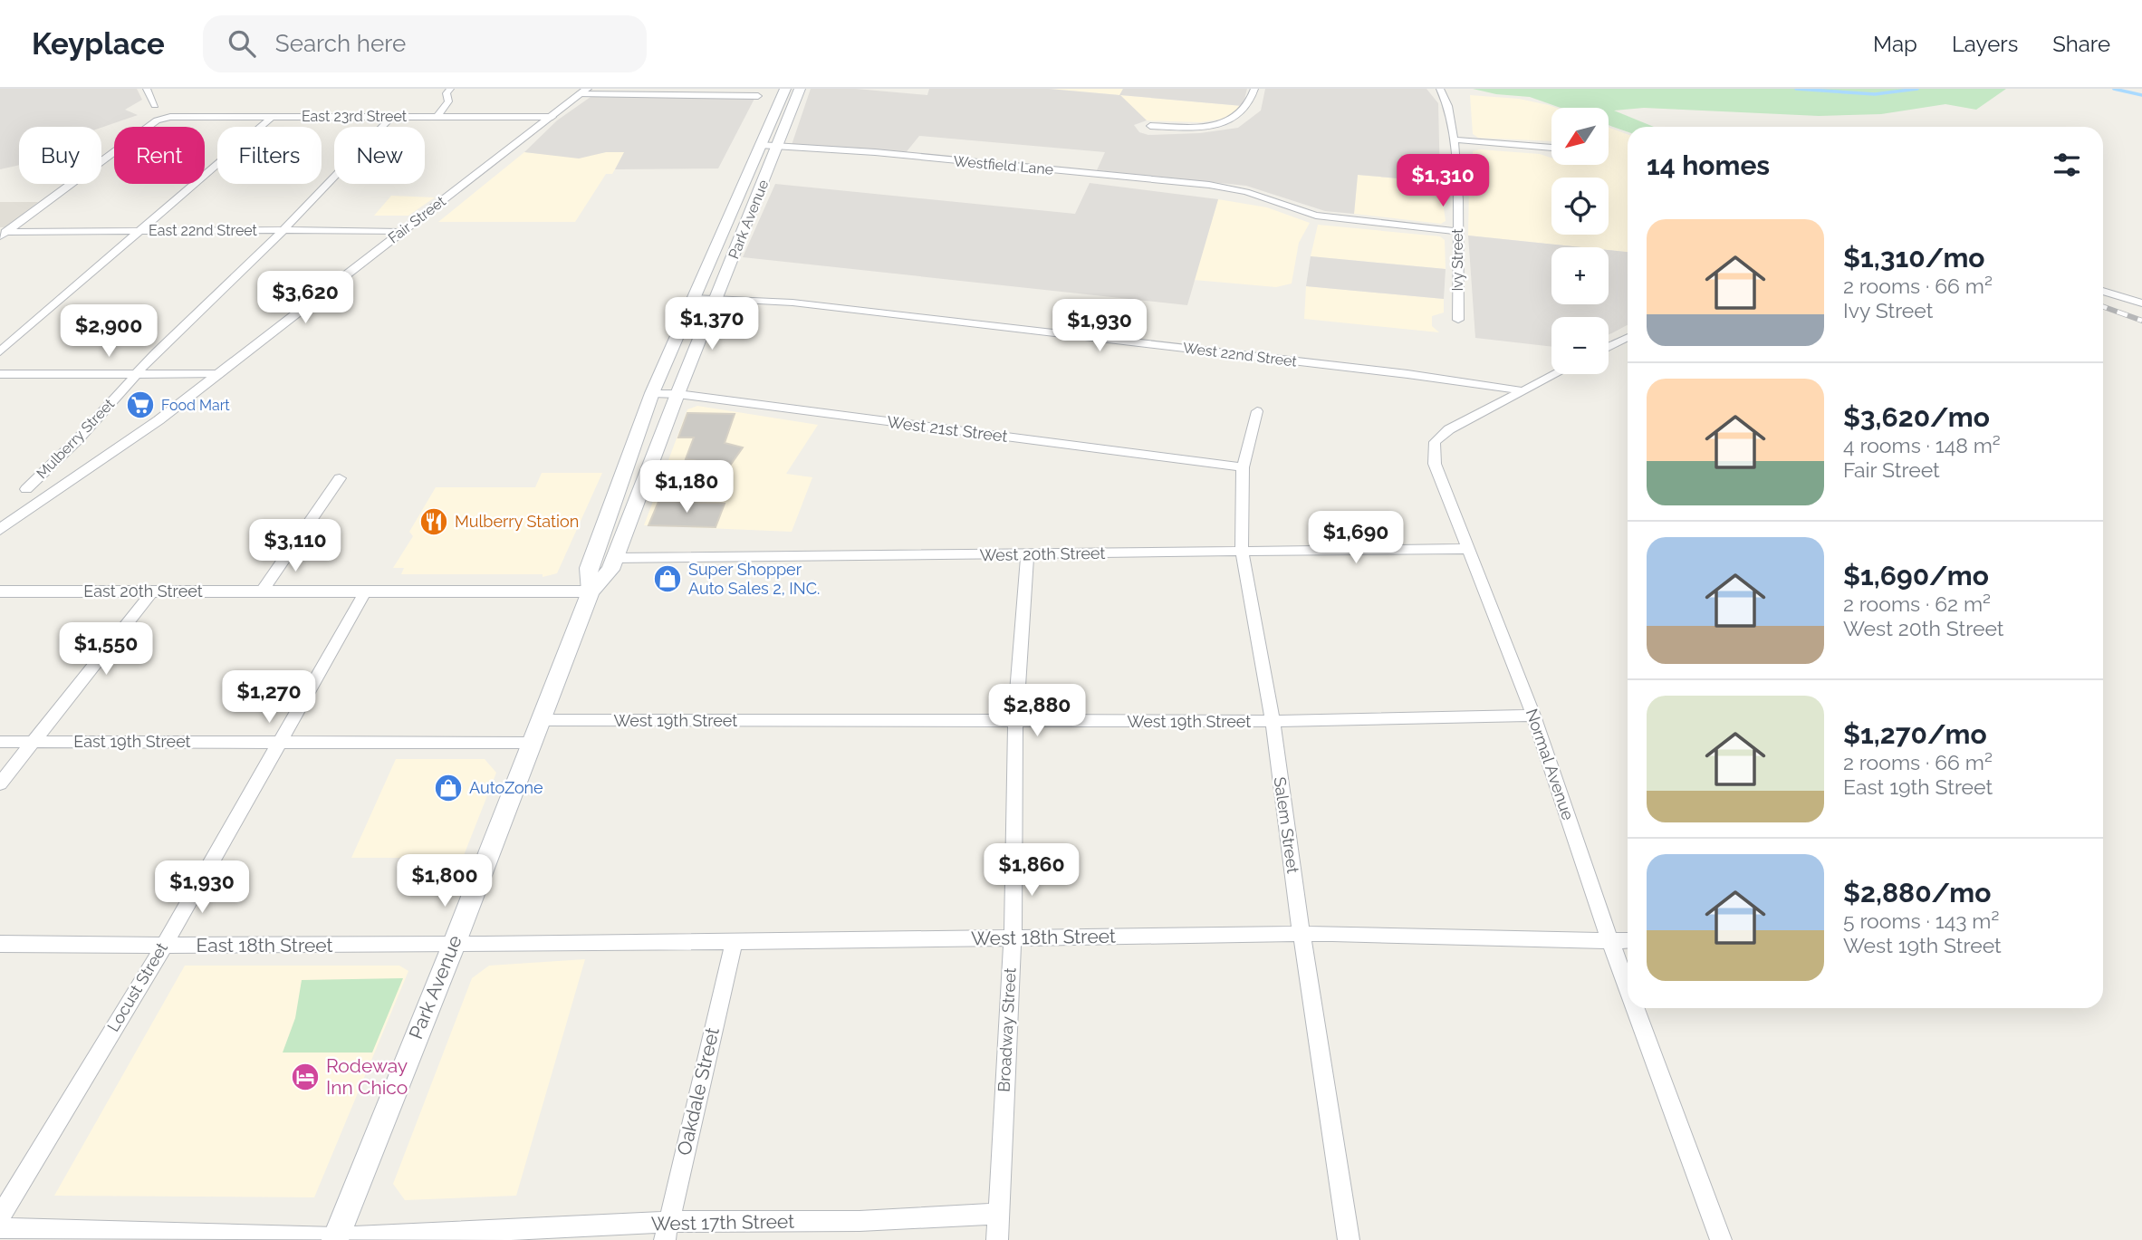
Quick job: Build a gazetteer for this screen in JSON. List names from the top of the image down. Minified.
{"streets":{"main road":["Park Avenue"],"street":["East 23rd Street","Westfield Lane","Fair Street","East 22nd Street","Ivy Street","West 22nd Street","West 21st Street","Mulberry Street","West 20th Street","East 20th Street","West 19th Street","East 19th Street","Normal Avenue","Salem Street","West 18th Street","East 18th Street","Locust Street","Broadway Street","Oakdale Street","West 17th Street"]},"crossings":[["East 23rd Street","Fair Street"],["East 23rd Street","East 22nd Street"],["East 23rd Street","Mulberry Street"],["Westfield Lane","Park Avenue"],["Westfield Lane","Ivy Street"],["Fair Street","East 22nd Street"],["Park Avenue","West 22nd Street"],["Park Avenue","West 21st Street"],["Park Avenue","West 20th Street"],["Park Avenue","East 20th Street"],["Park Avenue","West 19th Street"],["Park Avenue","East 19th Street"],["Park Avenue","West 18th Street"],["Park Avenue","East 18th Street"],["Park Avenue","West 17th Street"],["East 22nd Street","Mulberry Street"],["West 22nd Street","Normal Avenue"],["West 21st Street","Salem Street"],["West 20th Street","Normal Avenue"],["West 20th Street","Salem Street"],["West 20th Street","Broadway Street"],["East 20th Street","Locust Street"],["West 19th Street","Normal Avenue"],["West 19th Street","Salem Street"],["West 19th Street","Broadway Street"],["East 19th Street","Locust Street"],["Normal Avenue","West 18th Street"],["Salem Street","West 18th Street"],["West 18th Street","East 18th Street"],["West 18th Street","Broadway Street"],["West 18th Street","Oakdale Street"],["East 18th Street","Locust Street"],["Broadway Street","West 17th Street"],["Oakdale Street","West 17th Street"]],"places":{"supermarket":["Food Mart"],"restaurant":["Mulberry Station"],"shop":["Super Shopper Auto Sales 2, INC.","AutoZone"],"hotel":["Rodeway Inn Chico"]},"north":"bottom left","page":{"header":"Keyplace","search":"Search here","nav":["Map","Layers","Share"],"map_buttons":["+","−"],"chip":["Buy","Rent","Filters","New"],"heading":"14 homes","price":["$1,310","$3,620","$1,370","$1,930","$2,900","$1,180","$1,690","$3,110","$1,550","$1,270","$2,880","$1,860","$1,800","$1,930"],"list":[{"name":"$1,310/mo","note":"2 rooms · 66 m² · Ivy Street"},{"name":"$3,620/mo","note":"4 rooms · 148 m² · Fair Street"},{"name":"$1,690/mo","note":"2 rooms · 62 m² · West 20th Street"},{"name":"$1,270/mo","note":"2 rooms · 66 m² · East 19th Street"},{"name":"$2,880/mo","note":"5 rooms · 143 m² · West 19th Street"}]}}
